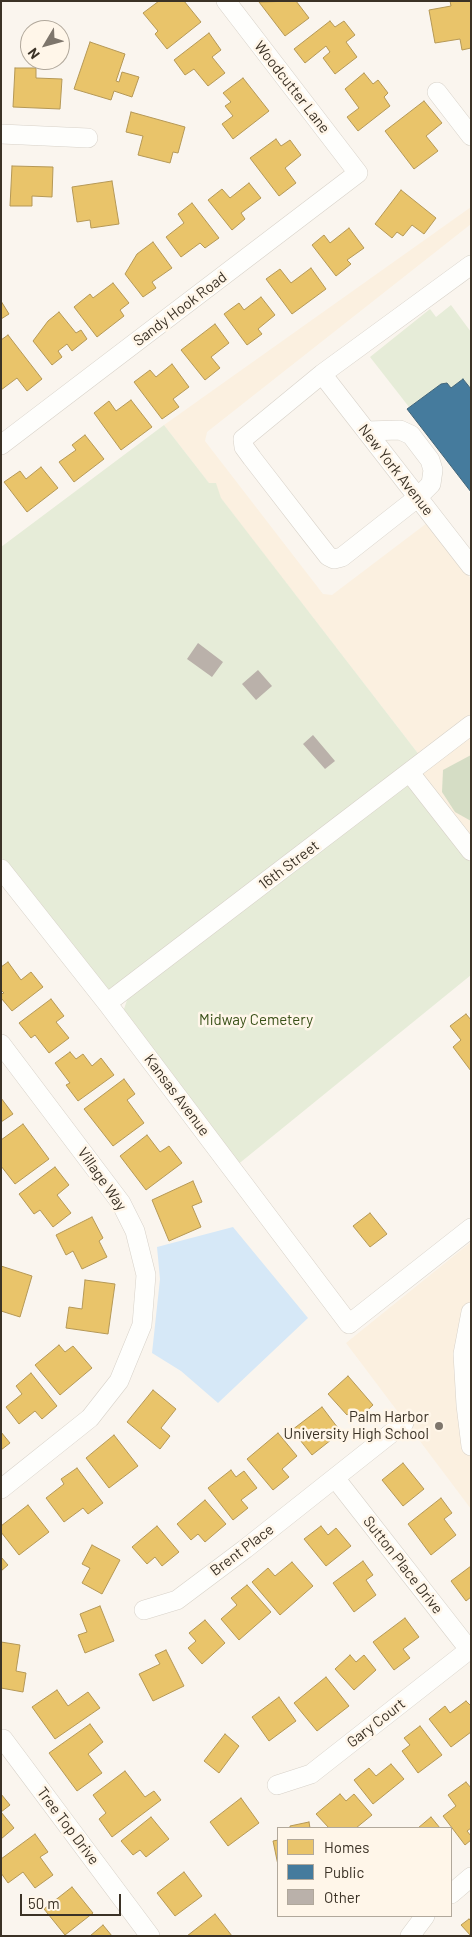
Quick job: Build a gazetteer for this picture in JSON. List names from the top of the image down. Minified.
{"streets":{"street":["Woodcutter Lane","Sandy Hook Road","New York Avenue","16th Street","Kansas Avenue","Village Way","Brent Place","Sutton Place Drive","Gary Court","Tree Top Drive"]},"crossings":[["Woodcutter Lane","Sandy Hook Road"],["16th Street","Kansas Avenue"],["Brent Place","Sutton Place Drive"],["Sutton Place Drive","Gary Court"]],"parks":["Midway Cemetery"],"places":["Palm Harbor University High School"],"legend":["Homes","Public","Other"],"scale_bar":"50 m","north":"bottom left"}
